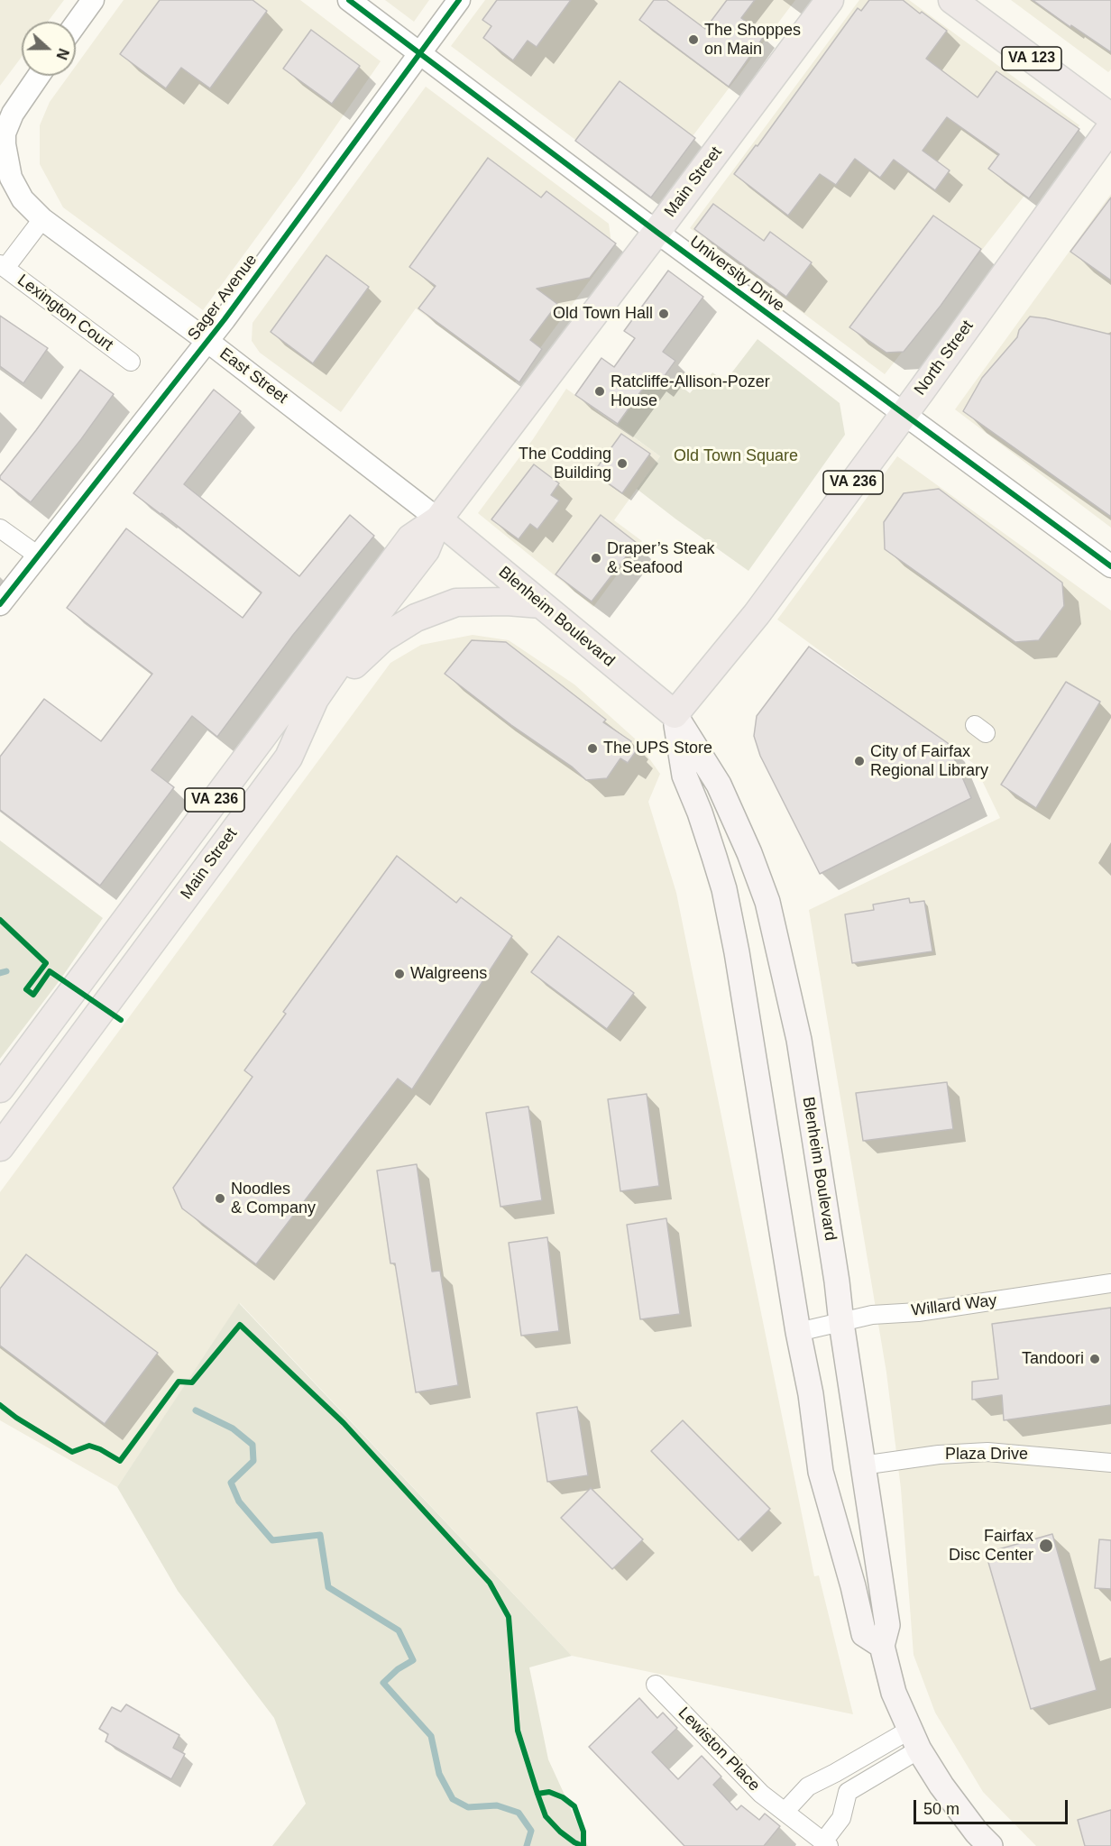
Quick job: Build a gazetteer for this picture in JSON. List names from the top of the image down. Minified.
{"streets":{"main road":["VA 123","Main Street","North Street","VA 236","Blenheim Boulevard"],"street":["University Drive","Sager Avenue","Lexington Court","East Street","Willard Way","Plaza Drive","Lewiston Place"]},"crossings":[["Main Street","University Drive"],["Main Street","East Street"],["Main Street","VA 236"],["Main Street","Blenheim Boulevard"],["University Drive","Sager Avenue"],["University Drive","North Street"],["Sager Avenue","East Street"],["North Street","Blenheim Boulevard"],["East Street","Blenheim Boulevard"],["VA 236","Blenheim Boulevard"],["Blenheim Boulevard","Willard Way"],["Blenheim Boulevard","Plaza Drive"]],"parks":["Old Town Square"],"places":["The Shoppes on Main","Old Town Hall","Ratcliffe-Allison-Pozer House","The Codding Building","Draper’s Steak & Seafood","The UPS Store","City of Fairfax Regional Library","Walgreens","Noodles & Company","Tandoori","Fairfax Disc Center"],"scale_bar":"50 m","north":"right"}
